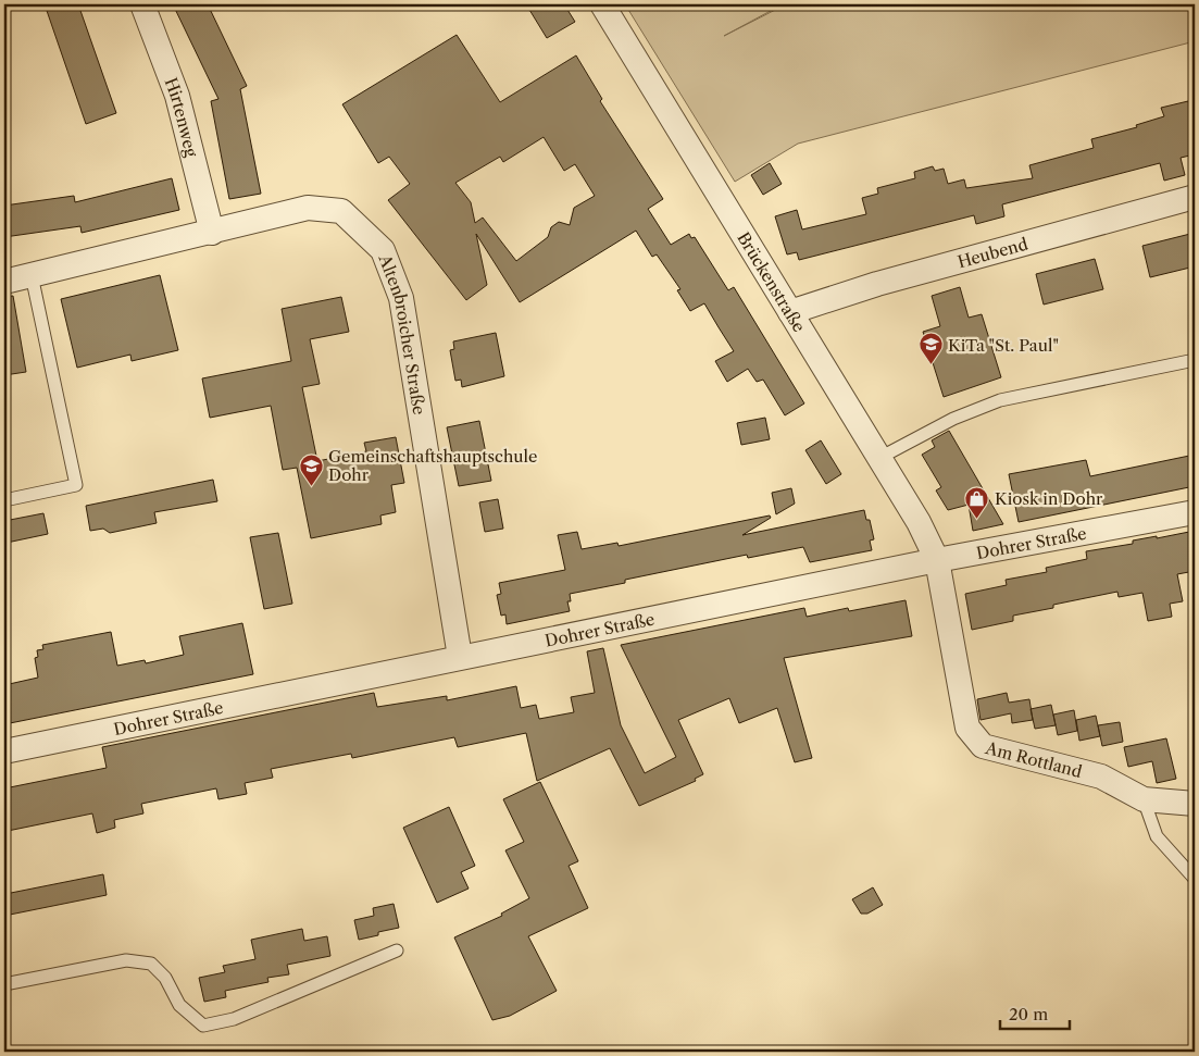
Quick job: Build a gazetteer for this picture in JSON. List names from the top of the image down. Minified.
{"streets":{"street":["Hirtenweg","Heubend","Brückenstraße","Altenbroicher Straße","Dohrer Straße","Am Rottland"]},"crossings":[["Hirtenweg","Altenbroicher Straße"],["Heubend","Brückenstraße"],["Brückenstraße","Dohrer Straße"],["Brückenstraße","Am Rottland"],["Altenbroicher Straße","Dohrer Straße"],["Dohrer Straße","Am Rottland"]],"places":{"school or university":["KiTa \"St. Paul\"","Gemeinschaftshauptschule Dohr"],"shop":["Kiosk in Dohr"]},"scale_bar":"20 m"}
